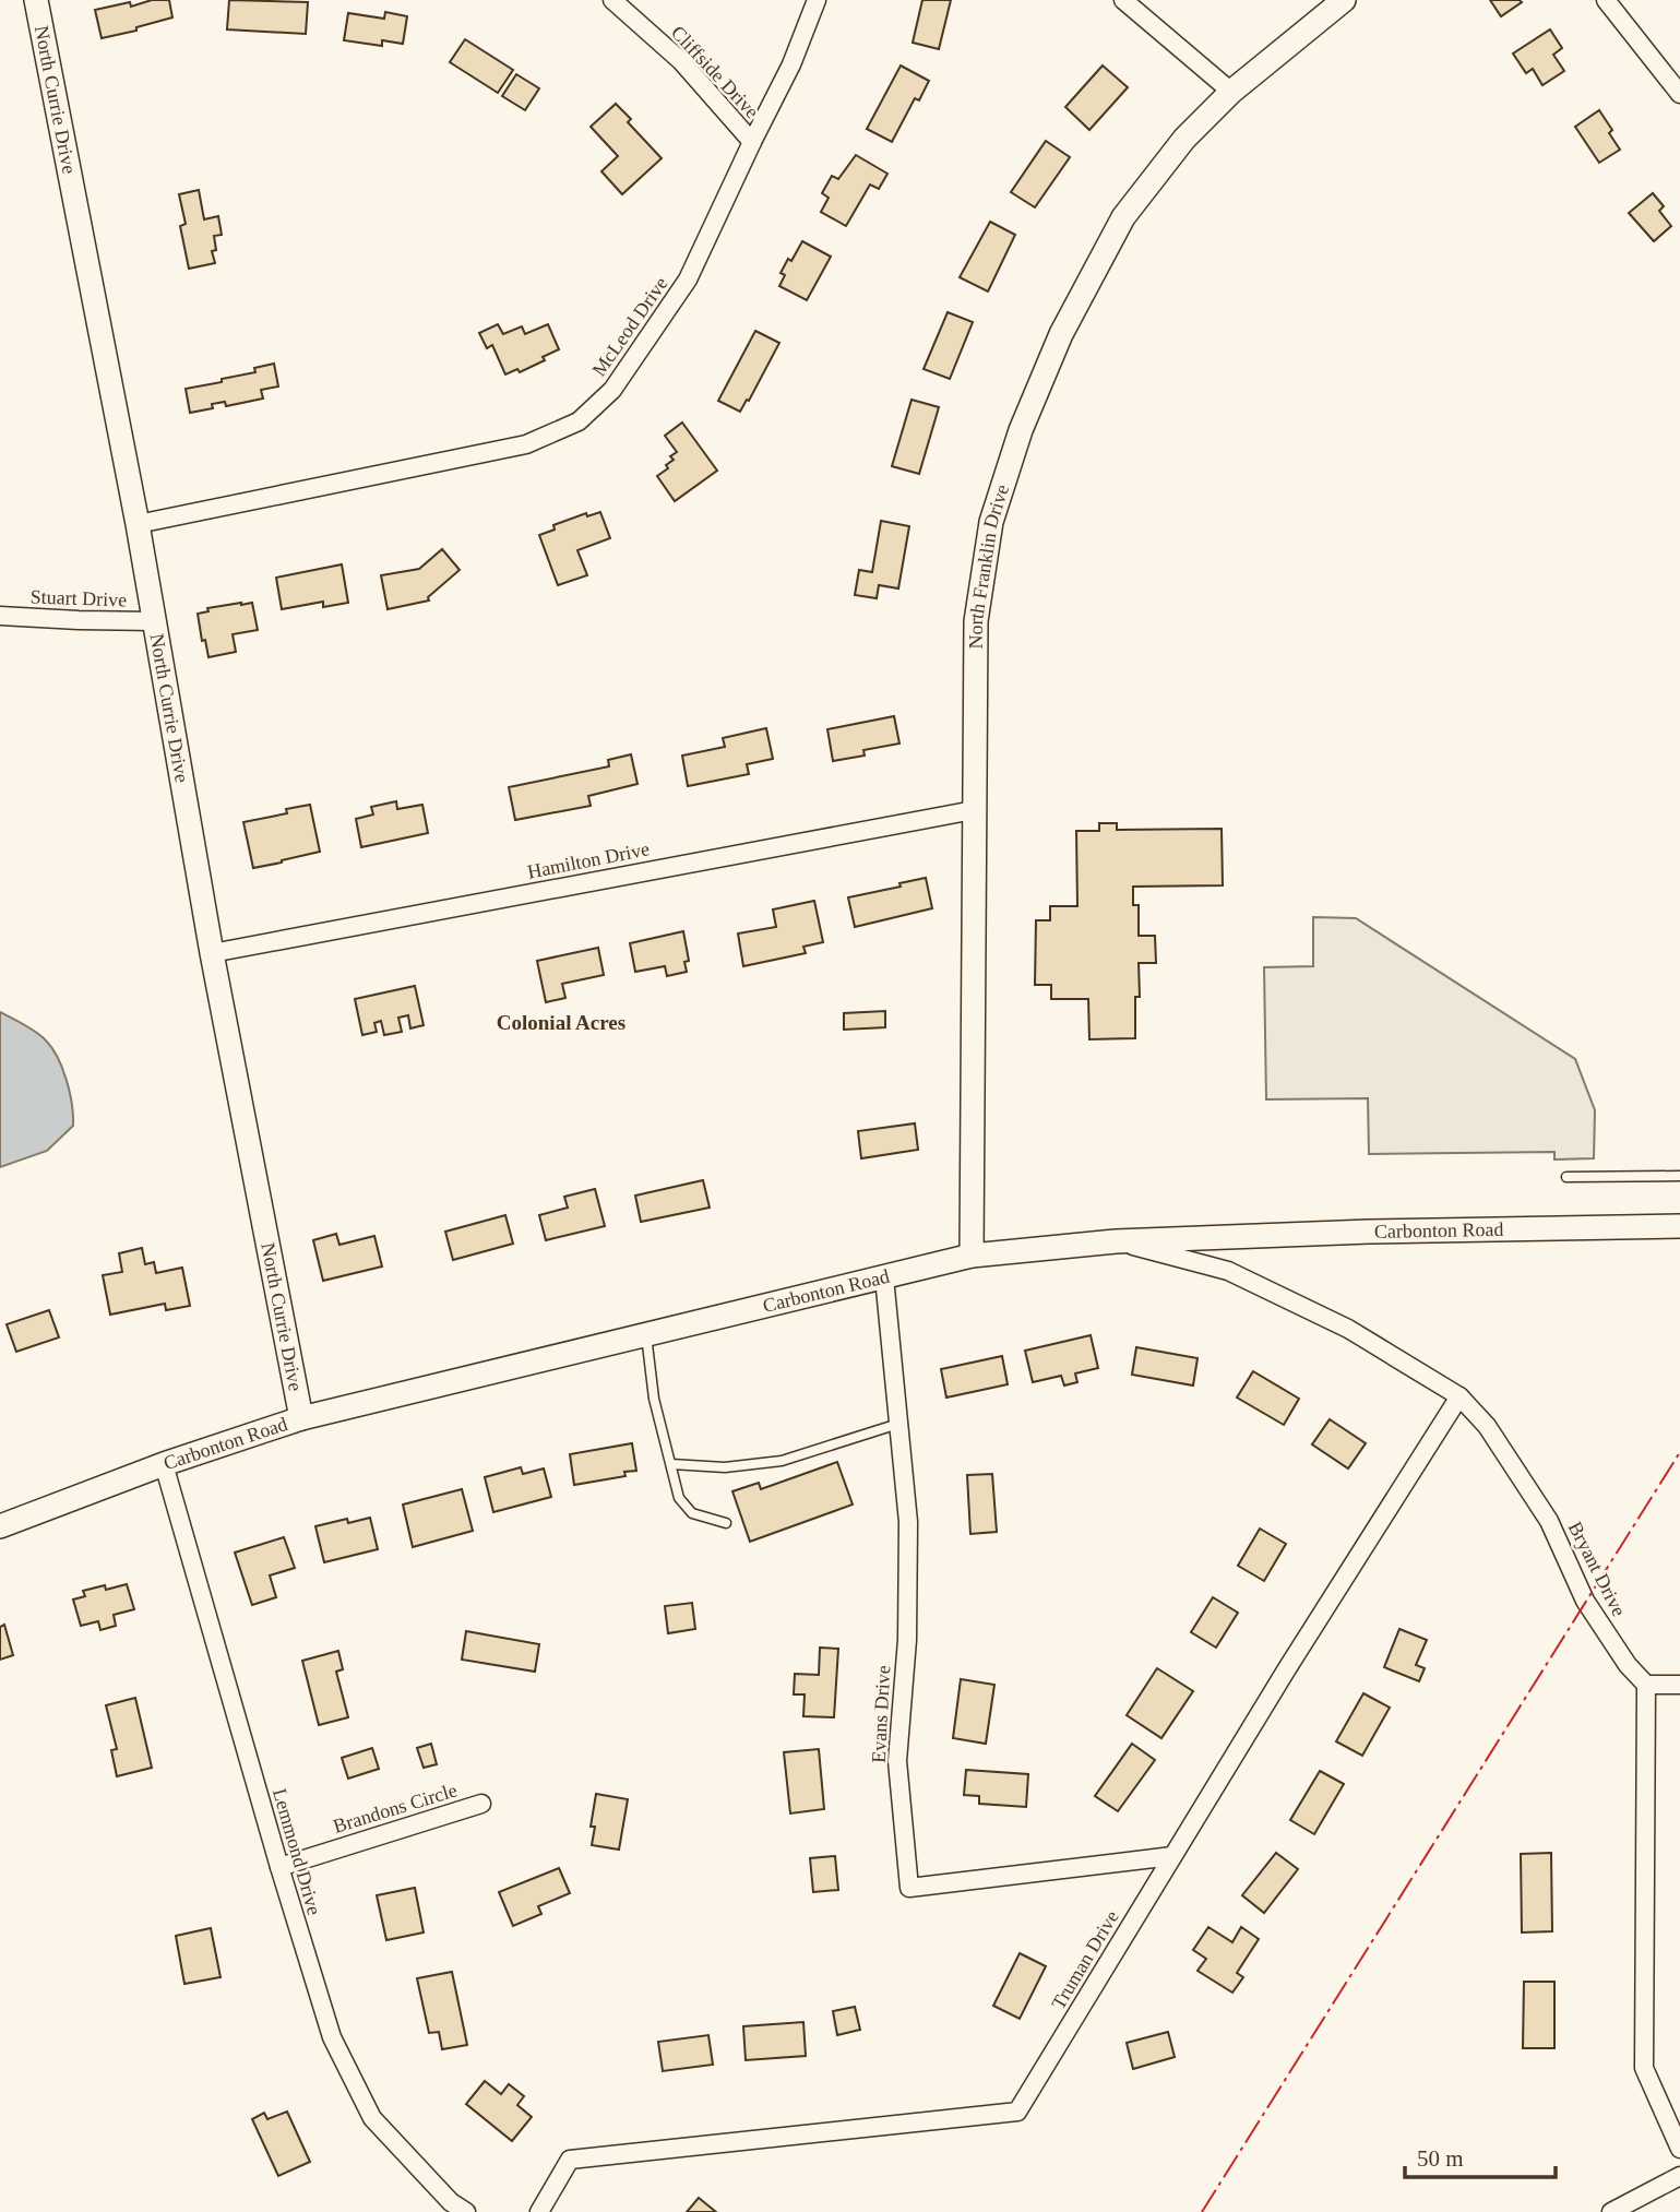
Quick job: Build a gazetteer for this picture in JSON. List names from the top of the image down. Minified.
{"streets":{"street":["Cliffside Drive","North Currie Drive","McLeod Drive","North Franklin Drive","Stuart Drive","Hamilton Drive","Carbonton Road","Bryant Drive","Evans Drive","Brandons Circle","Lemmond Drive","Truman Drive"]},"crossings":[["Cliffside Drive","McLeod Drive"],["North Currie Drive","McLeod Drive"],["North Currie Drive","Stuart Drive"],["North Currie Drive","Hamilton Drive"],["North Currie Drive","Carbonton Road"],["North Franklin Drive","Hamilton Drive"],["North Franklin Drive","Carbonton Road"],["Carbonton Road","Bryant Drive"],["Carbonton Road","Evans Drive"],["Carbonton Road","Lemmond Drive"],["Bryant Drive","Truman Drive"],["Evans Drive","Truman Drive"],["Brandons Circle","Lemmond Drive"]],"districts":["Colonial Acres"],"scale_bar":"50 m"}
